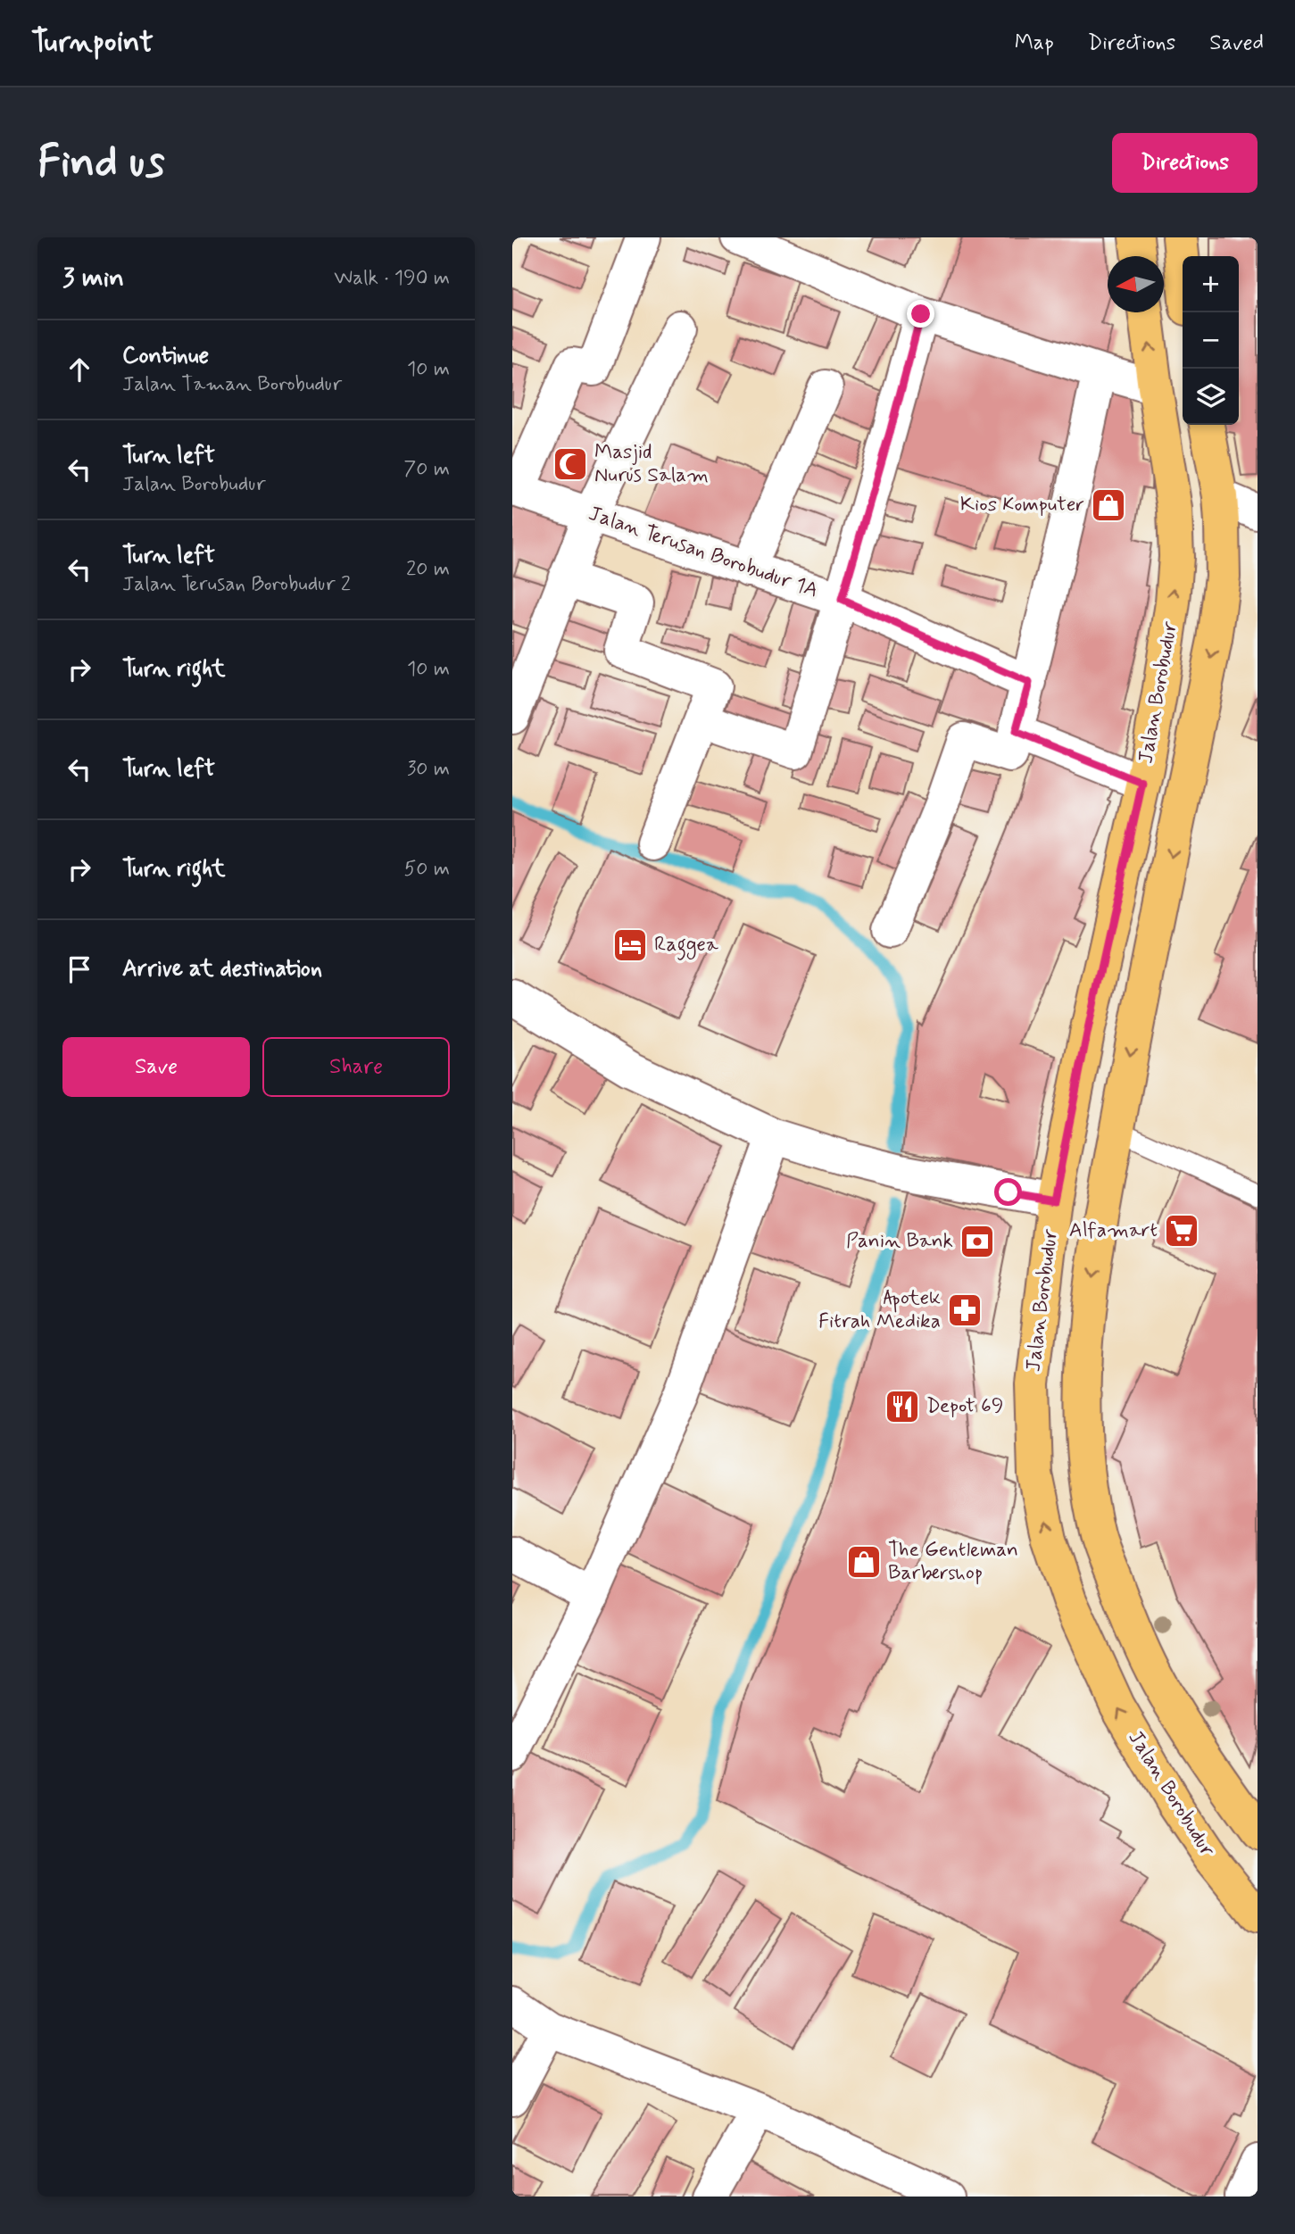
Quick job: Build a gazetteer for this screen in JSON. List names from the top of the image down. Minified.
{"streets":{"main road":["Jalan Borobudur"],"street":["Jalan Terusan Borobudur 1A"]},"places":{"mosque":["Masjid Nurus Salam"],"shop":["Kios Komputer","The Gentleman Barbershop"],"hotel":["Raggea"],"supermarket":["Alfamart"],"bank":["Panin Bank"],"pharmacy":["Apotek Fitrah Medika"],"restaurant":["Depot 69"]},"north":"left","page":{"header":"Turnpoint","nav":["Map","Directions","Saved"],"buttons":["Directions",["Save","Share"]],"title":"Find us","heading":["3 min","Walk · 190 m"],"map_buttons":["+","−"],"list":[["Continue","Jalan Taman Borobudur","10 m"],["Turn left","Jalan Borobudur","70 m"],["Turn left","Jalan Terusan Borobudur 2","20 m"],["Turn right","10 m"],["Turn left","30 m"],["Turn right","50 m"],"Arrive at destination"]}}
